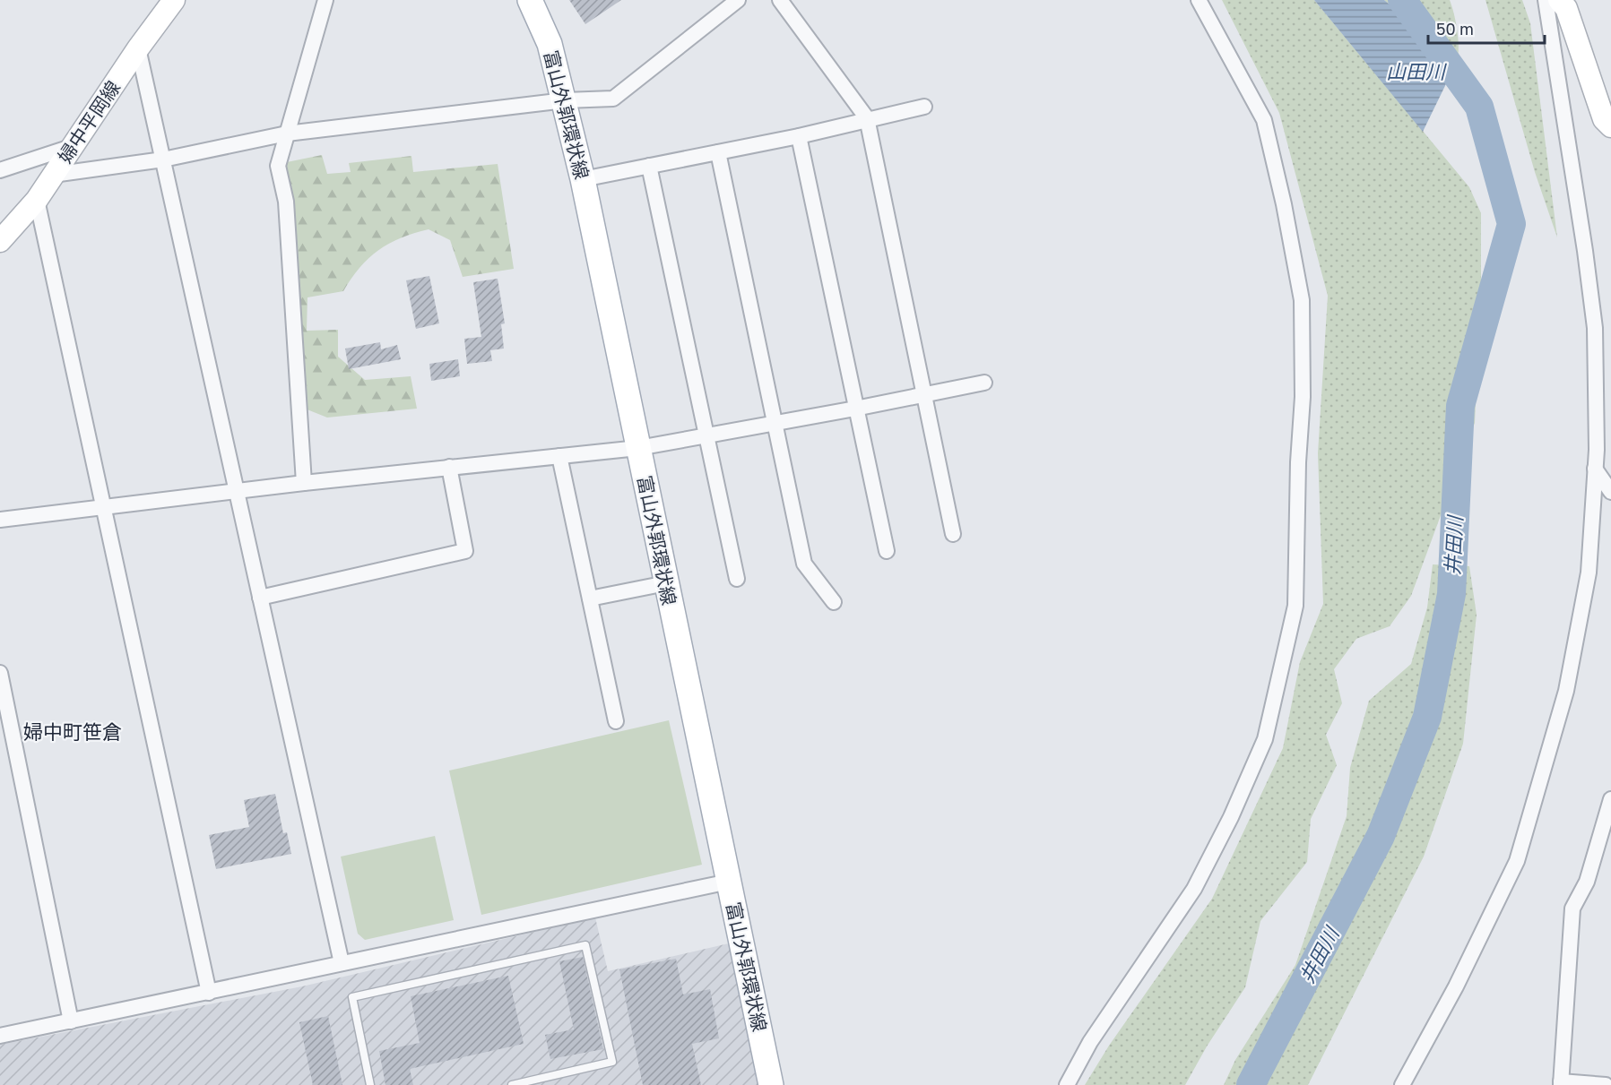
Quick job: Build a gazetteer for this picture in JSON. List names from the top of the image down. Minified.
{"streets":{"main road":["富山外郭環状線","婦中平岡線"]},"districts":["婦中町笹倉"],"water":["山田川","井田川"],"scale_bar":"50 m"}
